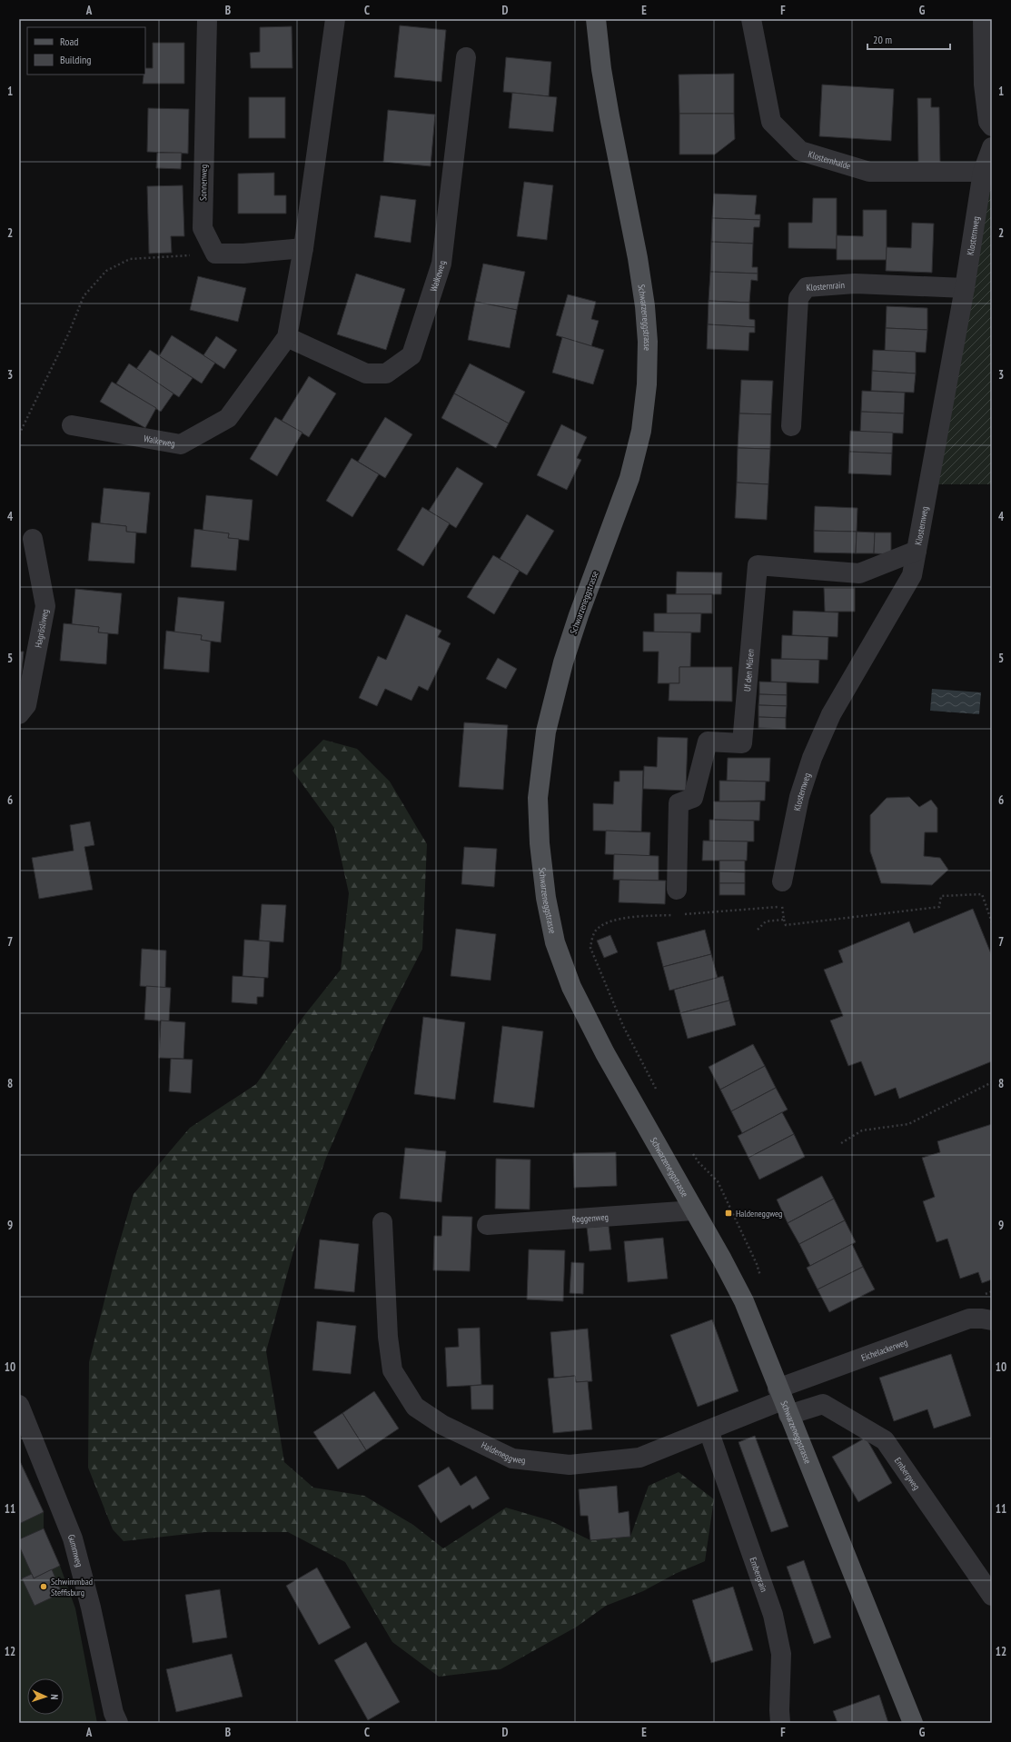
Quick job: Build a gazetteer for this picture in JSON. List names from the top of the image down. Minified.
{"streets":{"main road":["Schwarzeneggstrasse"],"street":["Klosternhalde","Sonnenweg","Klosternweg","Walkeweg","Klosternrain","Hagrösliweg","Uf den Müren","Roggenweg","Eichelackerweg","Haldeneggweg","Embergweg","Gummweg","Embergrain"]},"crossings":[["Klosternhalde","Klosternweg"],["Klosternweg","Klosternrain"],["Klosternweg","Uf den Müren"],["Schwarzeneggstrasse","Roggenweg"],["Schwarzeneggstrasse","Eichelackerweg"],["Schwarzeneggstrasse","Haldeneggweg"],["Schwarzeneggstrasse","Embergweg"],["Eichelackerweg","Haldeneggweg"],["Eichelackerweg","Embergweg"],["Haldeneggweg","Embergweg"],["Haldeneggweg","Embergrain"]],"places":{"transit":["Haldeneggweg"],"other":["Schwimmbad Steffisburg"]},"legend":["Road","Building"],"scale_bar":"20 m","north":"right","grid":{"columns":["A","B","C","D","E","F","G"],"rows":["1","2","3","4","5","6","7","8","9","10","11","12"]}}
